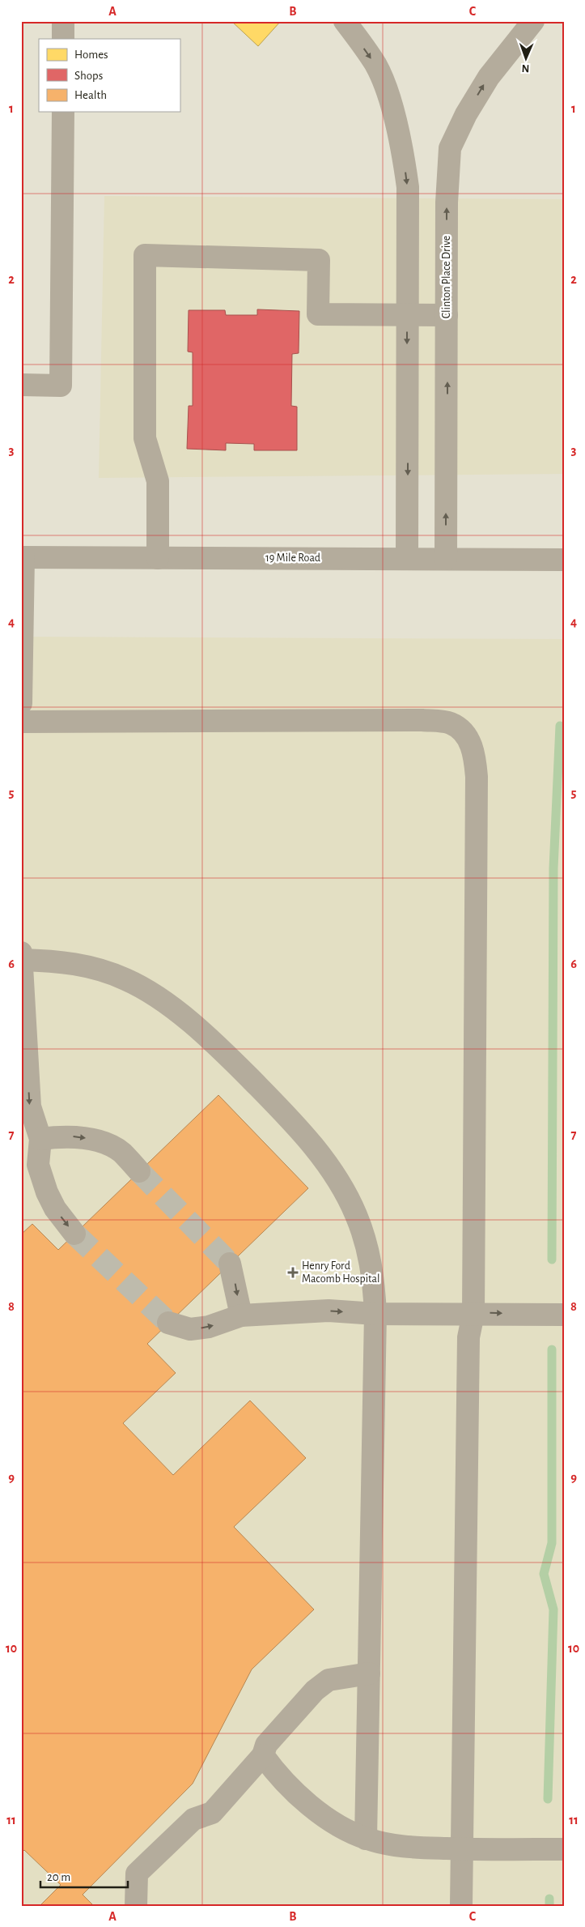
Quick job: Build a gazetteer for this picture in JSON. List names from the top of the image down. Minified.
{"streets":{"street":["Clinton Place Drive","19 Mile Road"]},"crossings":[["Clinton Place Drive","19 Mile Road"]],"places":{"health":["Henry Ford Macomb Hospital"]},"legend":["Homes","Shops","Health"],"scale_bar":"20 m","north":"bottom","grid":{"columns":["A","B","C"],"rows":["1","2","3","4","5","6","7","8","9","10","11"]}}
